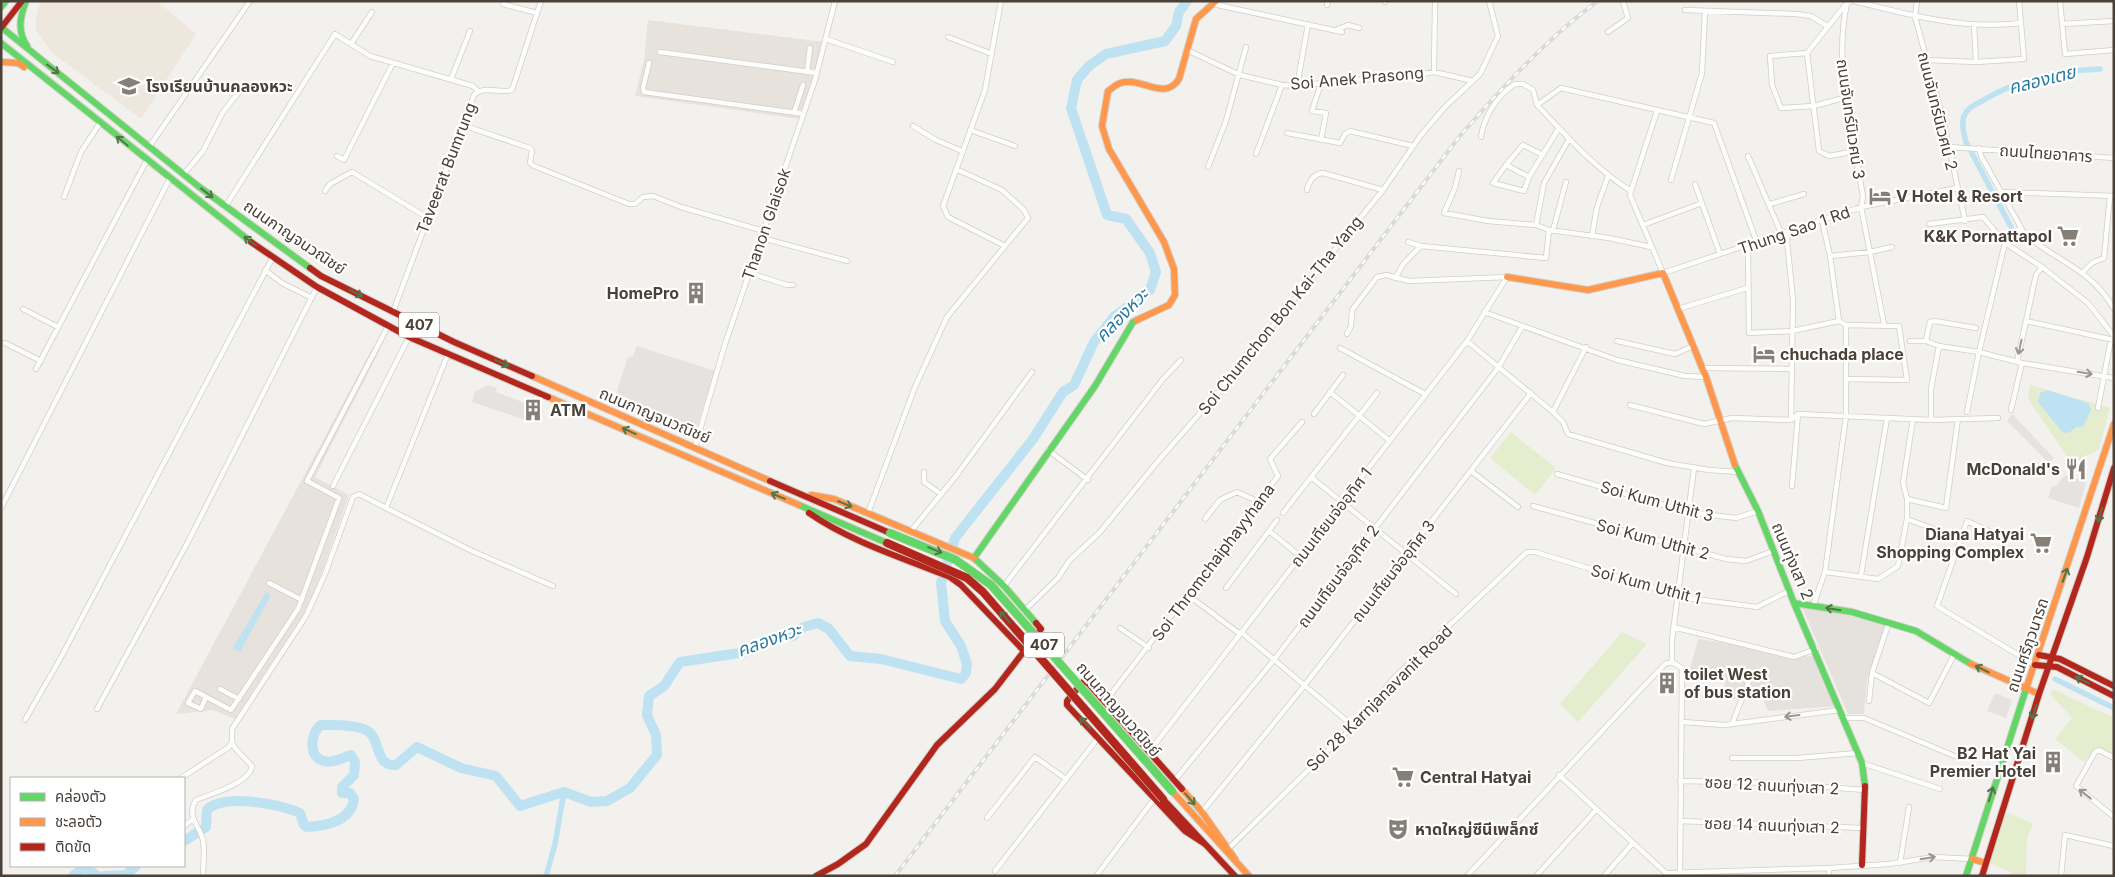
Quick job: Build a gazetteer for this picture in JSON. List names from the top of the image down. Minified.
{"streets":{"main road":["ถนนกาญจนวณิชย์","407","ถนนทุ่งเสา 2","ถนนศรีภูวนารถ"],"street":["Soi Anek Prasong","ถนนจันทร์นิเวศน์ 2","ถนนจันทร์นิเวศน์ 3","ถนนไทยอาคาร","Taveerat Bumrung","Thanon Glaisok","Thung Sao 1 Rd","Soi Chumchon Bon Kai-Tha Yang","Soi Kum Uthit 3","ถนนเทียนจ่ออุทิศ 1","Soi Kum Uthit 2","Soi Thromchaiphayyhana","ถนนเทียนจ่ออุทิศ 3","ถนนเทียนจ่ออุทิศ 2","Soi Kum Uthit 1","Soi 28 Karnjanavanit Road","ซอย 12 ถนนทุ่งเสา 2","ซอย 14 ถนนทุ่งเสา 2"]},"crossings":[["Soi Anek Prasong","Soi Chumchon Bon Kai-Tha Yang"],["ถนนจันทร์นิเวศน์ 2","ถนนไทยอาคาร"],["ถนนจันทร์นิเวศน์ 2","Thung Sao 1 Rd"],["ถนนจันทร์นิเวศน์ 3","Thung Sao 1 Rd"],["Taveerat Bumrung","ถนนกาญจนวณิชย์"],["Thanon Glaisok","ถนนกาญจนวณิชย์"],["Thung Sao 1 Rd","ถนนทุ่งเสา 2"],["Soi Kum Uthit 3","ถนนทุ่งเสา 2"],["Soi Kum Uthit 2","ถนนทุ่งเสา 2"],["ถนนทุ่งเสา 2","Soi Kum Uthit 1"],["ถนนทุ่งเสา 2","ซอย 12 ถนนทุ่งเสา 2"],["ถนนทุ่งเสา 2","ซอย 14 ถนนทุ่งเสา 2"],["Soi Kum Uthit 1","Soi 28 Karnjanavanit Road"]],"water":["คลองเตย","คลองหวะ"],"places":{"school or university":["โรงเรียนบ้านคลองหวะ"],"hotel":["V Hotel & Resort","chuchada place"],"supermarket":["K&K Pornattapol","Diana Hatyai Shopping Complex","Central Hatyai"],"building":["HomePro","ATM","toilet West of bus station","B2 Hat Yai Premier Hotel"],"restaurant":["McDonald's"],"theatre":["หาดใหญ่ซีนีเพล็กซ์"]},"legend":["คล่องตัว","ชะลอตัว","ติดขัด"]}
